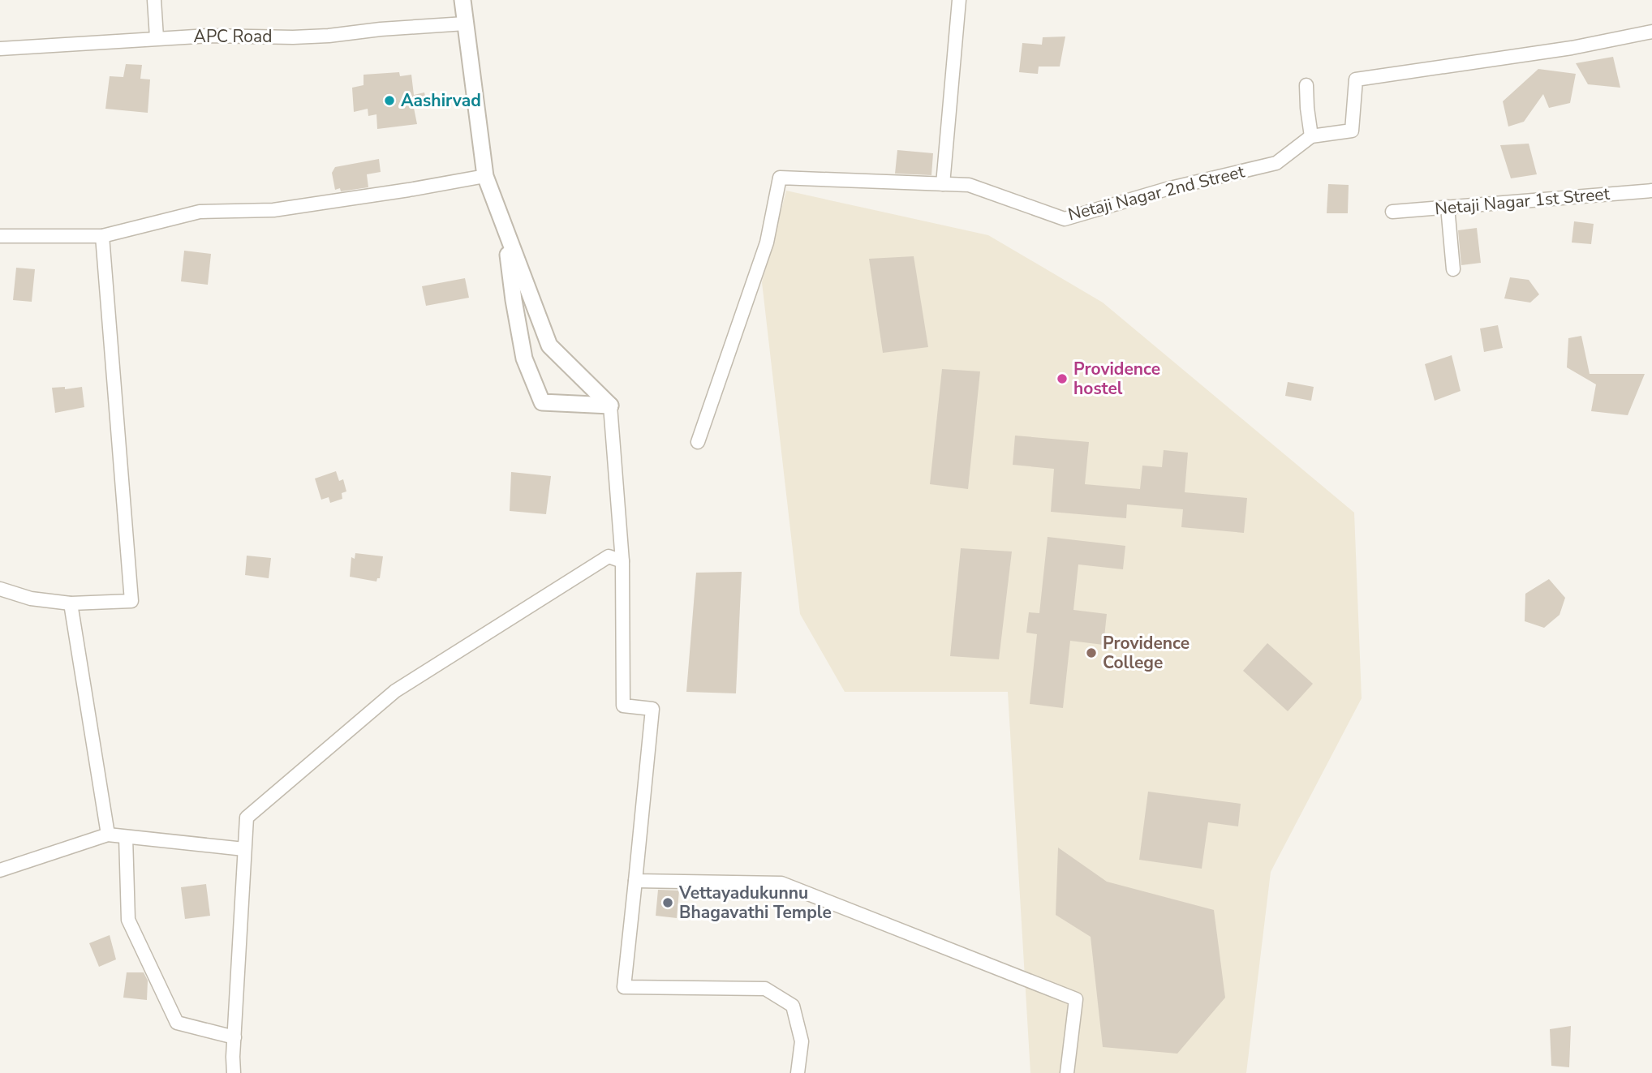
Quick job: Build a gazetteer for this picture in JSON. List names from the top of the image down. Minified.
{"streets":{"street":["APC Road","Netaji Nagar 2nd Street","Netaji Nagar 1st Street"]},"places":["Aashirvad","Providence hostel","Providence College","Vettayadukunnu Bhagavathi Temple"]}
